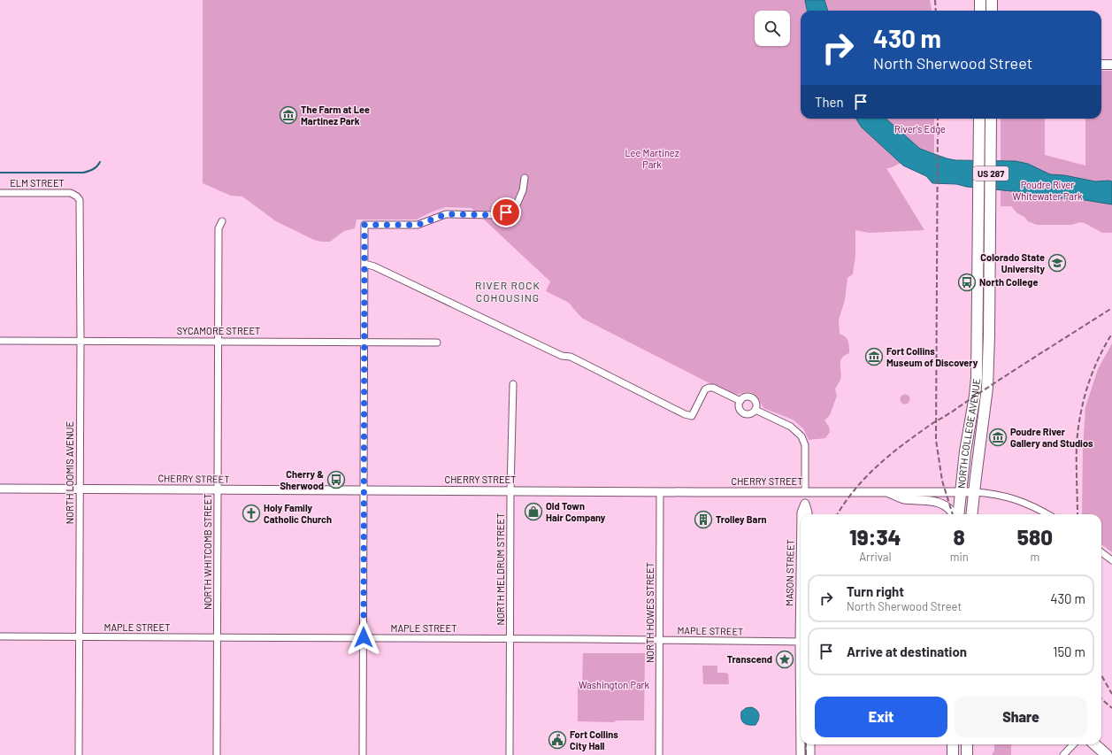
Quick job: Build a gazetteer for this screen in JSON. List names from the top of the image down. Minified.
{"streets":{"highway":["US 287","NORTH COLLEGE AVENUE"],"street":["ELM STREET","SYCAMORE STREET","NORTH LOOMIS AVENUE","CHERRY STREET","NORTH WHITCOMB STREET","NORTH MELDRUM STREET","MASON STREET","NORTH HOWES STREET","MAPLE STREET"]},"crossings":[["ELM STREET","NORTH LOOMIS AVENUE"],["SYCAMORE STREET","NORTH LOOMIS AVENUE"],["SYCAMORE STREET","NORTH WHITCOMB STREET"],["NORTH COLLEGE AVENUE","CHERRY STREET"],["NORTH LOOMIS AVENUE","CHERRY STREET"],["NORTH LOOMIS AVENUE","MAPLE STREET"],["CHERRY STREET","NORTH WHITCOMB STREET"],["CHERRY STREET","NORTH MELDRUM STREET"],["CHERRY STREET","MASON STREET"],["CHERRY STREET","NORTH HOWES STREET"],["NORTH WHITCOMB STREET","MAPLE STREET"],["NORTH MELDRUM STREET","MAPLE STREET"],["NORTH HOWES STREET","MAPLE STREET"]],"districts":["RIVER ROCK COHOUSING"],"parks":["River's Edge","Lee Martinez Park","Poudre River Whitewater Park","Washington Park"],"places":{"museum":["The Farm at Lee Martinez Park","Fort Collins Museum of Discovery","Poudre River Gallery and Studios"],"school or university":["Colorado State University"],"bus stop":["North College","Cherry & Sherwood"],"shop":["Old Town Hair Company"],"church":["Holy Family Catholic Church"],"building":["Trolley Barn"],"place":["Transcend"],"public building":["Fort Collins City Hall"]},"page":{"turn":["430 m","North Sherwood Street"],"then":"Then","eta":["19:34","Arrival","8","min","580","m"],"list":[{"name":"Turn right","note":"North Sherwood Street","value":"430 m"},{"name":"Arrive at destination","value":"150 m"}],"buttons":["Exit","Share"]}}
